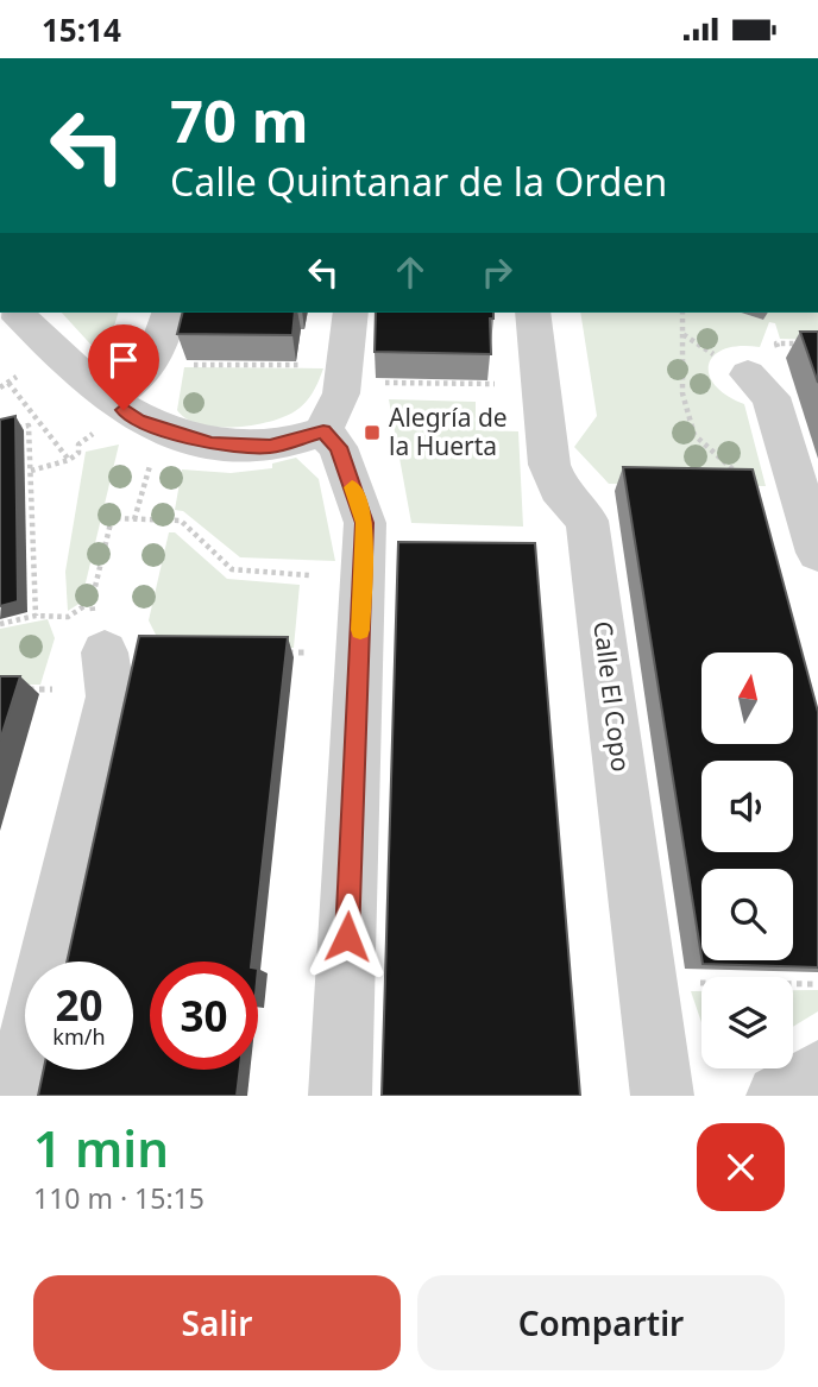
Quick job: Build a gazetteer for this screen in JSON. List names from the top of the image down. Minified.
{"streets":{"street":["Calle El Copo"]},"places":{"transit":["Alegría de la Huerta"]},"north":"top","page":{"status":"15:14","turn":["70 m","Calle Quintanar de la Orden"],"speed":"20 km/h","limit":"30","heading":["1 min","110 m · 15:15"],"buttons":["Salir","Compartir"]}}
